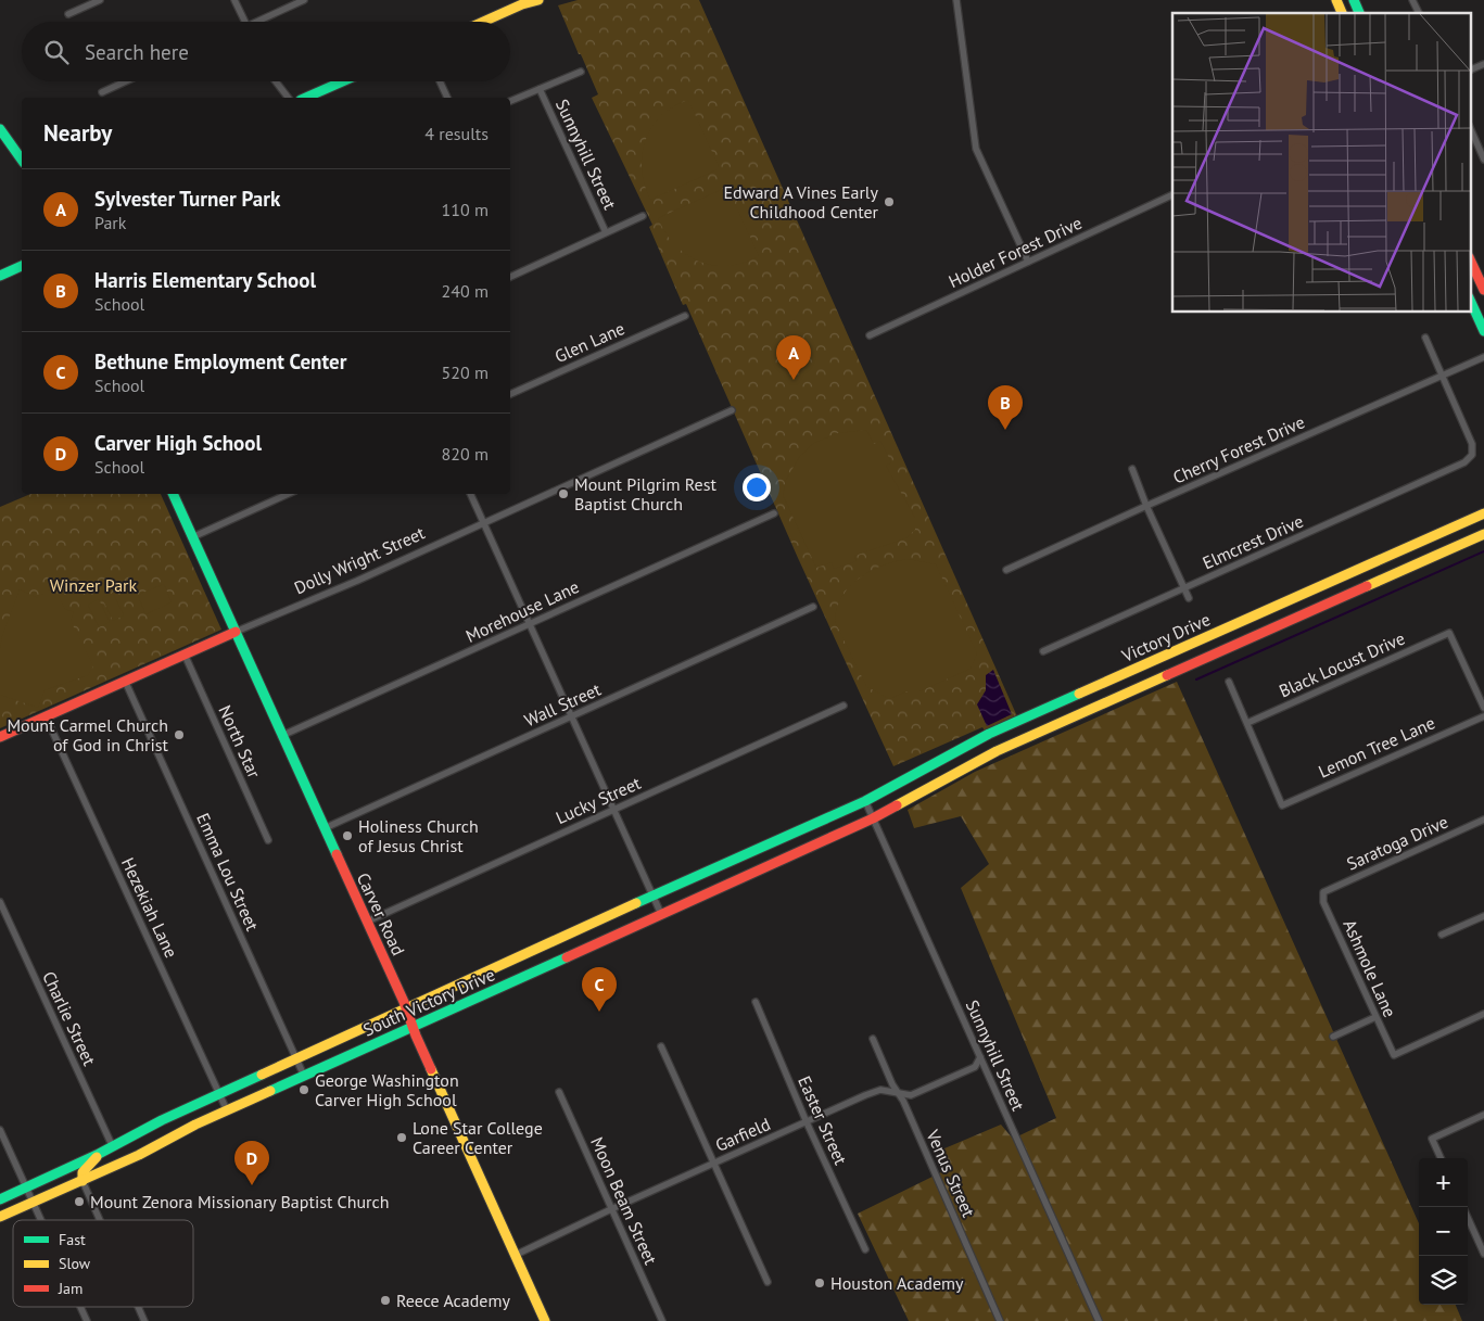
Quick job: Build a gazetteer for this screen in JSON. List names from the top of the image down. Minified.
{"streets":{"main road":["Dolly Wright Street","Victory Drive","Carver Road","South Victory Drive"],"street":["Sunnyhill Street","Holder Forest Drive","Glen Lane","Cherry Forest Drive","Elmcrest Drive","Morehouse Lane","Black Locust Drive","Wall Street","North Star","Lemon Tree Lane","Lucky Street","Saratoga Drive","Emma Lou Street","Hezekiah Lane","Ashmole Lane","Charlie Street","Easter Street","Garfield","Venus Street","Moon Beam Street"]},"crossings":[["Sunnyhill Street","Victory Drive"],["Sunnyhill Street","South Victory Drive"],["Sunnyhill Street","Garfield"],["Cherry Forest Drive","Elmcrest Drive"],["Dolly Wright Street","North Star"],["Dolly Wright Street","Emma Lou Street"],["Dolly Wright Street","Hezekiah Lane"],["Dolly Wright Street","Carver Road"],["Morehouse Lane","Carver Road"],["Victory Drive","South Victory Drive"],["Black Locust Drive","Lemon Tree Lane"],["Wall Street","Carver Road"],["Lucky Street","Carver Road"],["Saratoga Drive","Ashmole Lane"],["Emma Lou Street","South Victory Drive"],["Hezekiah Lane","South Victory Drive"],["Carver Road","South Victory Drive"],["Carver Road","Garfield"],["South Victory Drive","Charlie Street"],["Easter Street","Garfield"],["Garfield","Venus Street"],["Garfield","Moon Beam Street"]],"parks":["Winzer Park"],"places":["Edward A Vines Early Childhood Center","Mount Pilgrim Rest Baptist Church","Mount Carmel Church of God in Christ","Holiness Church of Jesus Christ","George Washington Carver High School","Lone Star College Career Center","Mount Zenora Missionary Baptist Church","Houston Academy","Reece Academy"],"legend":["Fast","Slow","Jam"],"page":{"search":"Search here","heading":["Nearby","4 results"],"list":[{"mark":"A","name":"Sylvester Turner Park","note":"Park","value":"110 m"},{"mark":"B","name":"Harris Elementary School","note":"School","value":"240 m"},{"mark":"C","name":"Bethune Employment Center","note":"School","value":"520 m"},{"mark":"D","name":"Carver High School","note":"School","value":"820 m"}],"pins":["A","B","C","D"],"map_buttons":["+","−"]}}
